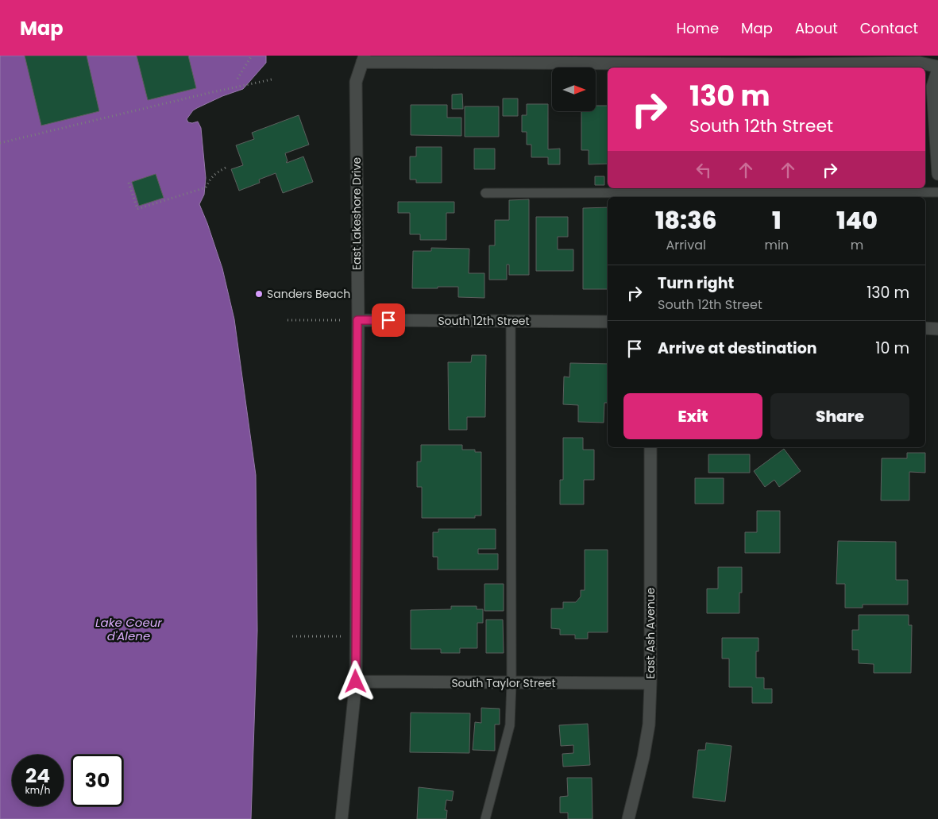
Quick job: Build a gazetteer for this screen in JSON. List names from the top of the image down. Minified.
{"streets":{"street":["East Lakeshore Drive","South 12th Street","East Ash Avenue","South Taylor Street"]},"crossings":[["East Lakeshore Drive","South 12th Street"],["East Lakeshore Drive","South Taylor Street"],["East Ash Avenue","South Taylor Street"]],"water":["Lake Coeur d'Alene"],"places":["Sanders Beach"],"north":"right","page":{"header":"Map","nav":["Home","Map","About","Contact"],"turn":["130 m","South 12th Street"],"eta":["18:36","Arrival","1","min","140","m"],"list":[{"name":"Turn right","note":"South 12th Street","value":"130 m"},{"name":"Arrive at destination","value":"10 m"}],"buttons":["Exit","Share"],"speed":"24 km/h","limit":"30"}}
